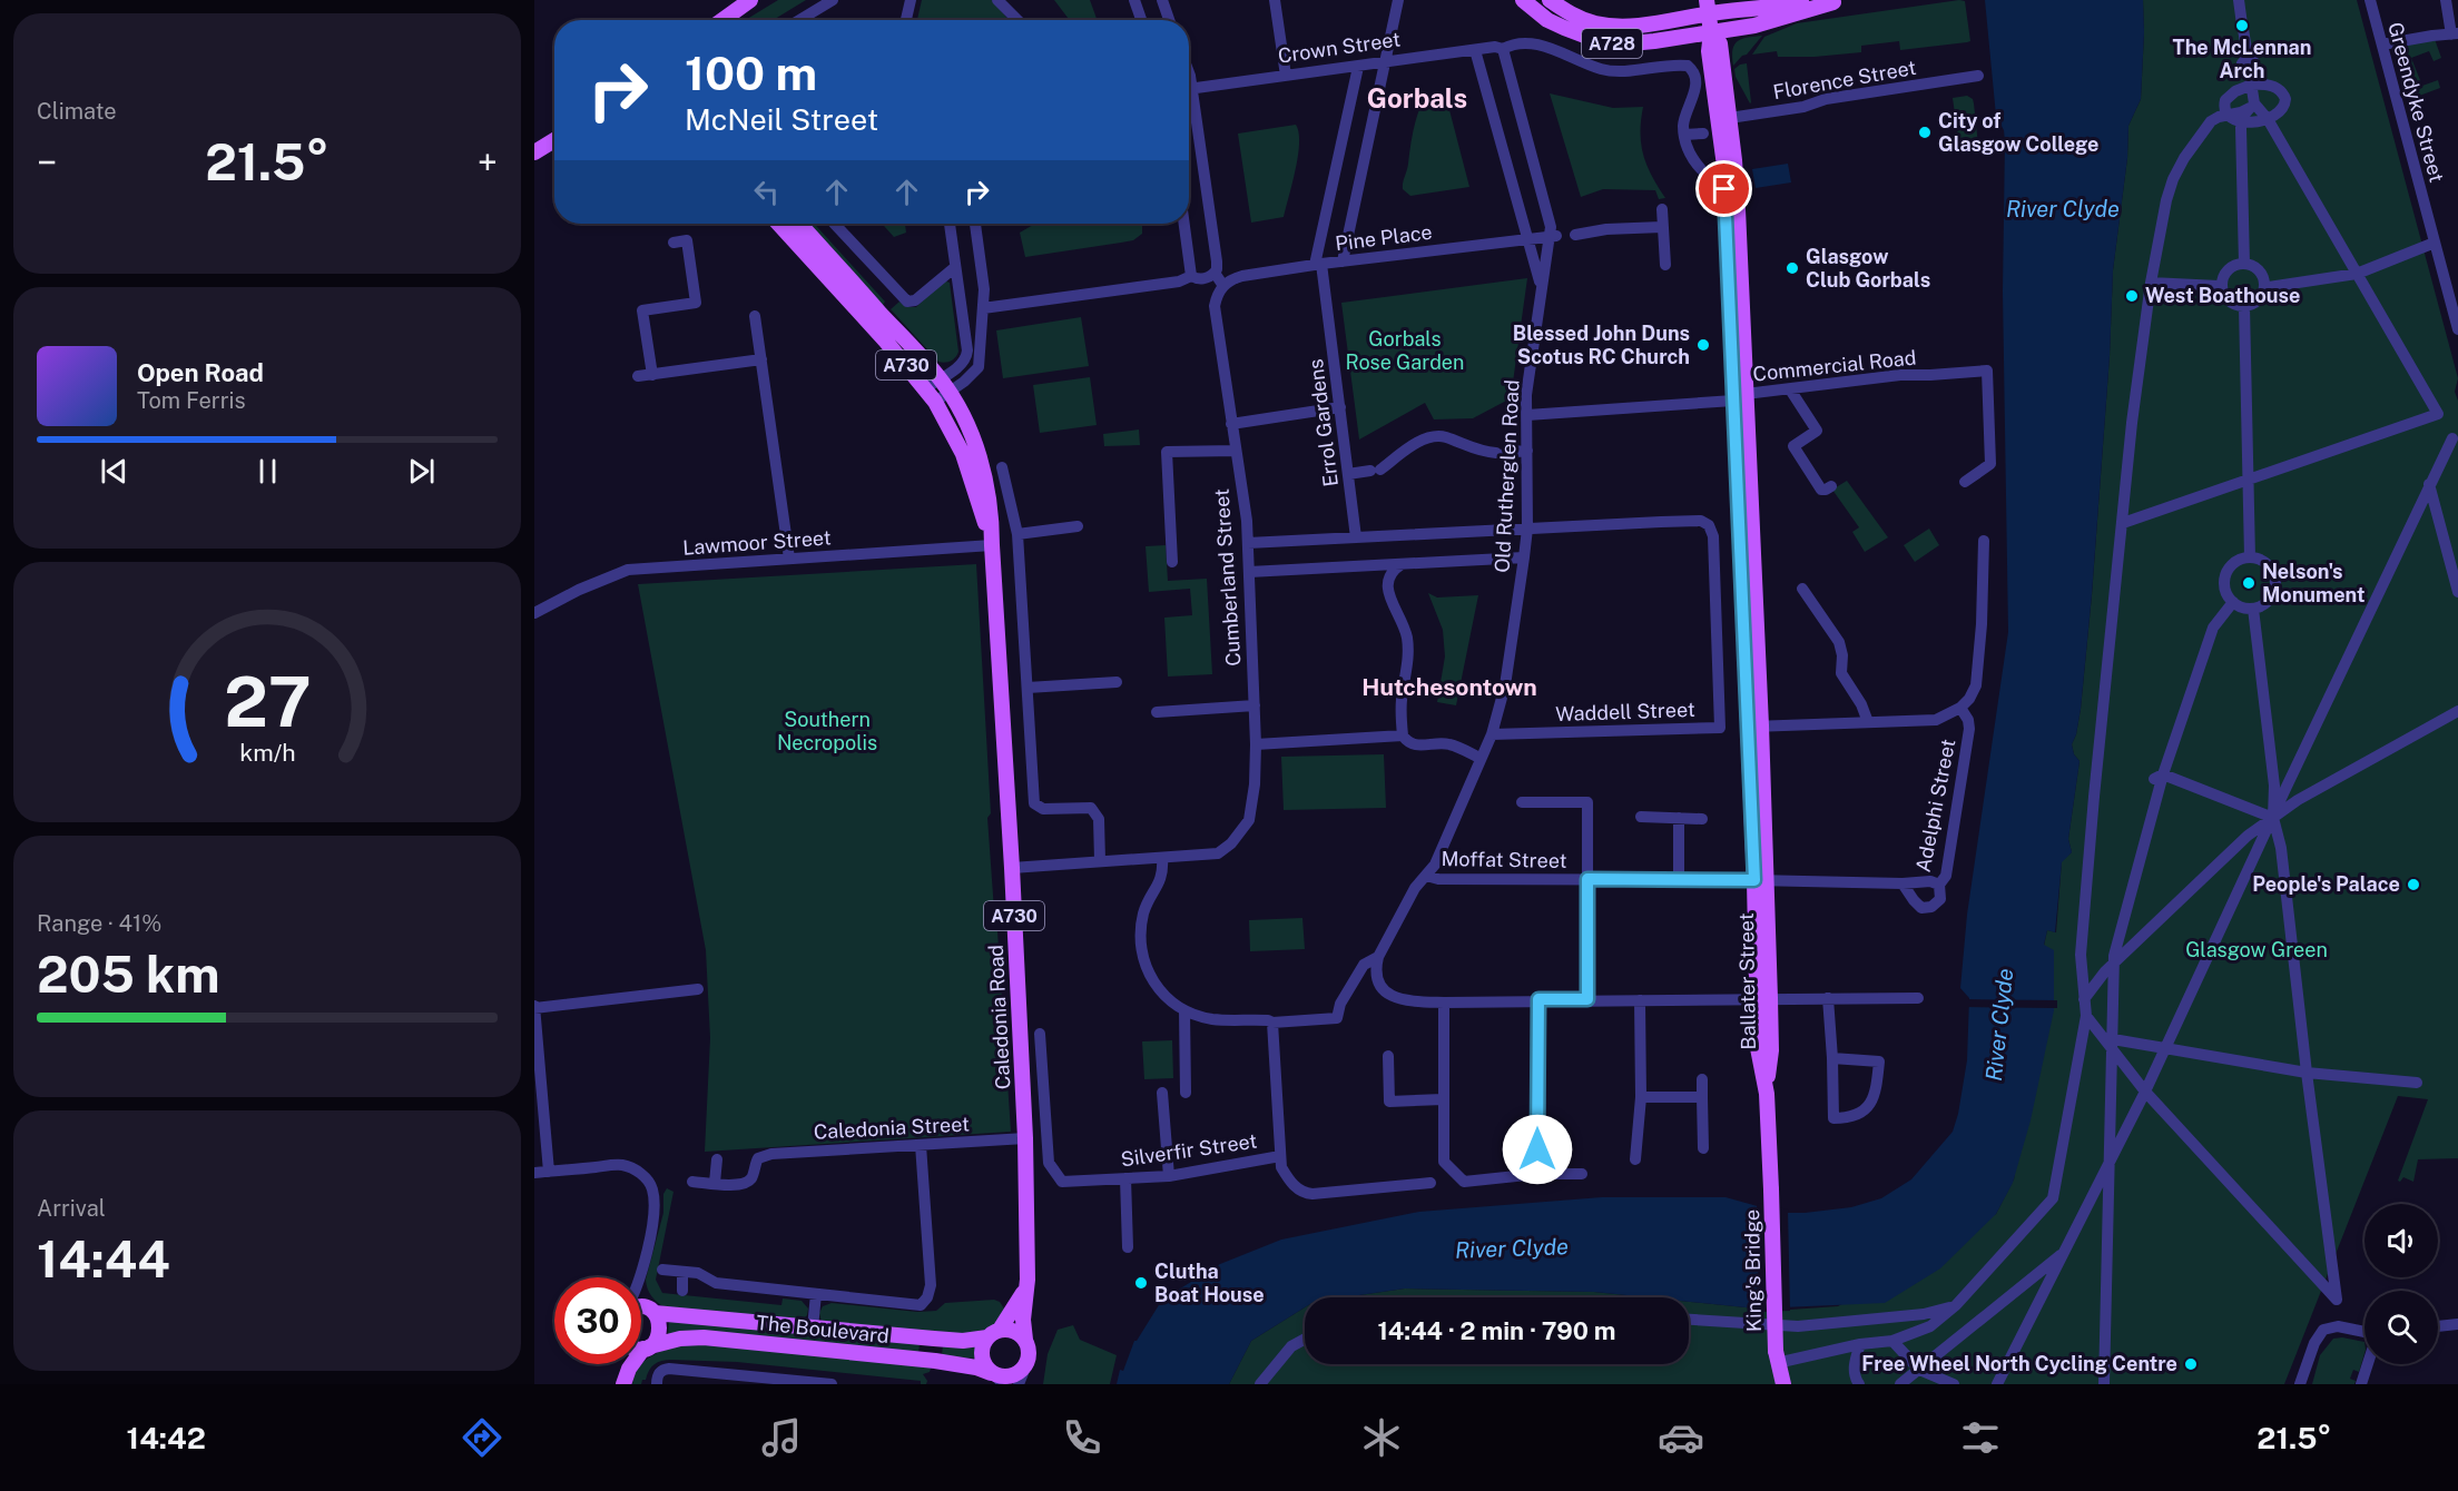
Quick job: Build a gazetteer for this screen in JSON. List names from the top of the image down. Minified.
{"streets":{"main road":["A728","A730","Ballater Street","Caledonia Road","King's Bridge","The Boulevard"],"street":["Crown Street","Florence Street","Greendyke Street","Pine Place","Commercial Road","Errol Gardens","Old Rutherglen Road","Lawmoor Street","Cumberland Street","Waddell Street","Adelphi Street","Moffat Street","Caledonia Street","Silverfir Street"]},"crossings":[["A728","Ballater Street"],["Crown Street","Errol Gardens"],["Crown Street","Old Rutherglen Road"],["Florence Street","Ballater Street"],["Pine Place","Errol Gardens"],["Pine Place","Old Rutherglen Road"],["Pine Place","Cumberland Street"],["Commercial Road","Old Rutherglen Road"],["Commercial Road","Ballater Street"],["Old Rutherglen Road","Cumberland Street"],["Old Rutherglen Road","Waddell Street"],["Old Rutherglen Road","Moffat Street"],["Lawmoor Street","Caledonia Road"],["Cumberland Street","Caledonia Road"],["Adelphi Street","Moffat Street"],["Moffat Street","Ballater Street"],["Ballater Street","King's Bridge"],["Caledonia Road","Caledonia Street"],["Caledonia Road","The Boulevard"]],"districts":["Gorbals","Hutchesontown"],"water":["River Clyde"],"parks":["Gorbals Rose Garden","Southern Necropolis","Glasgow Green"],"places":["The McLennan Arch","City of Glasgow College","Glasgow Club Gorbals","West Boathouse","Blessed John Duns Scotus RC Church","Nelson's Monument","People's Palace","Clutha Boat House","Free Wheel North Cycling Centre"],"page":{"tile":["Climate",["Range · 41%","205 km"],["Arrival","14:44"]],"turn":["100 m","McNeil Street"],"heat":["−","21.5°","+"],"song":["Open Road","Tom Ferris"],"limit":"30","trip":"14:44 · 2 min · 790 m","tabs":["14:42","21.5°"],"gauge":["27","km/h"]}}
